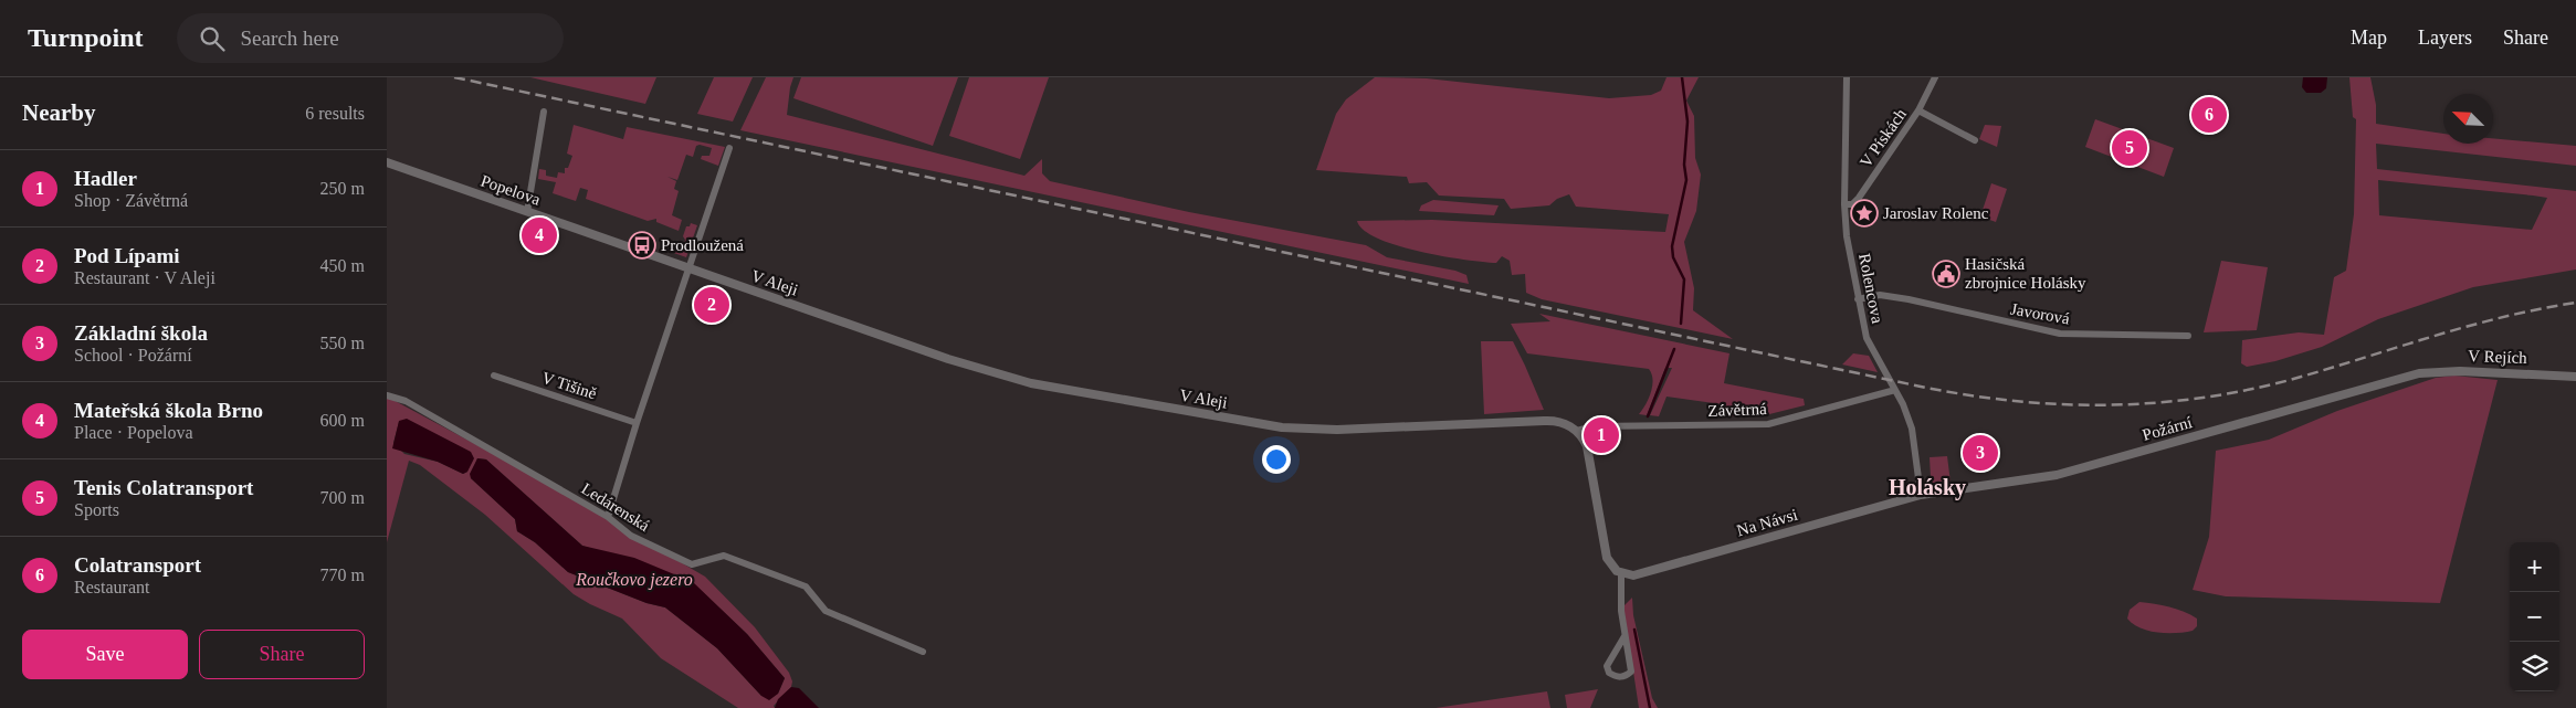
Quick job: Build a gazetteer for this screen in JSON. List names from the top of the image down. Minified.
{"streets":{"street":["V Pískách","Popelova","V Aleji","Rolencova","Javorová","V Rejích","V Tišině","Závětrná","Požární","Ledárenská","Na Návsi"]},"crossings":[["V Pískách","Rolencova"],["Popelova","V Aleji"],["V Aleji","Závětrná"],["Rolencova","Javorová"],["Rolencova","Závětrná"],["Rolencova","Požární"],["Rolencova","Na Návsi"],["V Rejích","Požární"],["Požární","Na Návsi"]],"districts":["Holásky"],"water":["Roučkovo jezero"],"places":{"place":["Jaroslav Rolenc"],"bus stop":["Prodloužená"],"public building":["Hasičská zbrojnice Holásky"]},"north":"top left","page":{"header":"Turnpoint","search":"Search here","nav":["Map","Layers","Share"],"heading":["Nearby","6 results"],"pins":["6","5","4","2","1","3"],"list":[{"mark":"1","name":"Hadler","note":"Shop · Závětrná","value":"250 m"},{"mark":"2","name":"Pod Lípami","note":"Restaurant · V Aleji","value":"450 m"},{"mark":"3","name":"Základní škola","note":"School · Požární","value":"550 m"},{"mark":"4","name":"Mateřská škola Brno","note":"Place · Popelova","value":"600 m"},{"mark":"5","name":"Tenis Colatransport","note":"Sports","value":"700 m"},{"mark":"6","name":"Colatransport","note":"Restaurant","value":"770 m"}],"map_buttons":["+","−"],"buttons":["Save","Share"]}}
